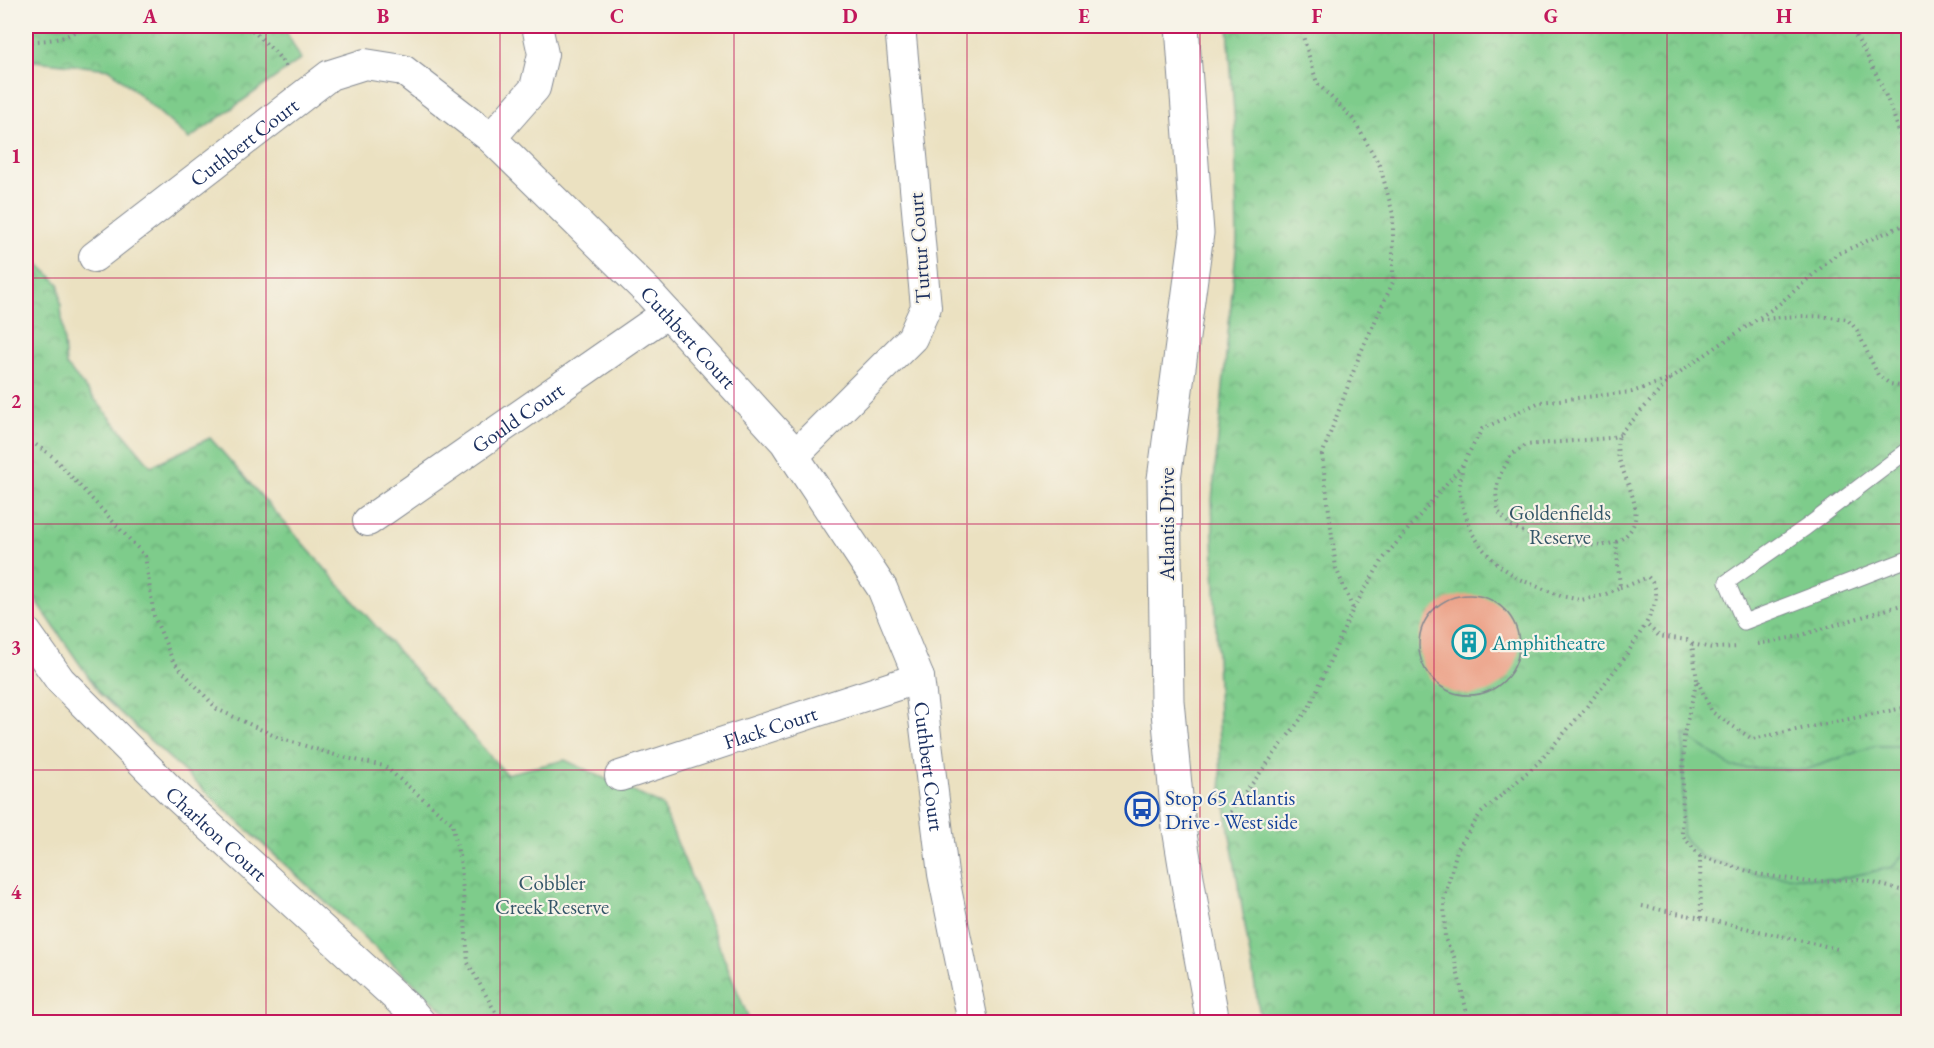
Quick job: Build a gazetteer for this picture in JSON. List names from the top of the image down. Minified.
{"streets":{"street":["Cuthbert Court","Turtur Court","Gould Court","Atlantis Drive","Flack Court","Charlton Court"]},"crossings":[["Cuthbert Court","Turtur Court"],["Cuthbert Court","Gould Court"],["Cuthbert Court","Flack Court"]],"parks":["Goldenfields Reserve","Cobbler Creek Reserve"],"places":{"building":["Amphitheatre"],"bus stop":["Stop 65 Atlantis Drive - West side"]},"grid":{"columns":["A","B","C","D","E","F","G","H"],"rows":["1","2","3","4"]}}
